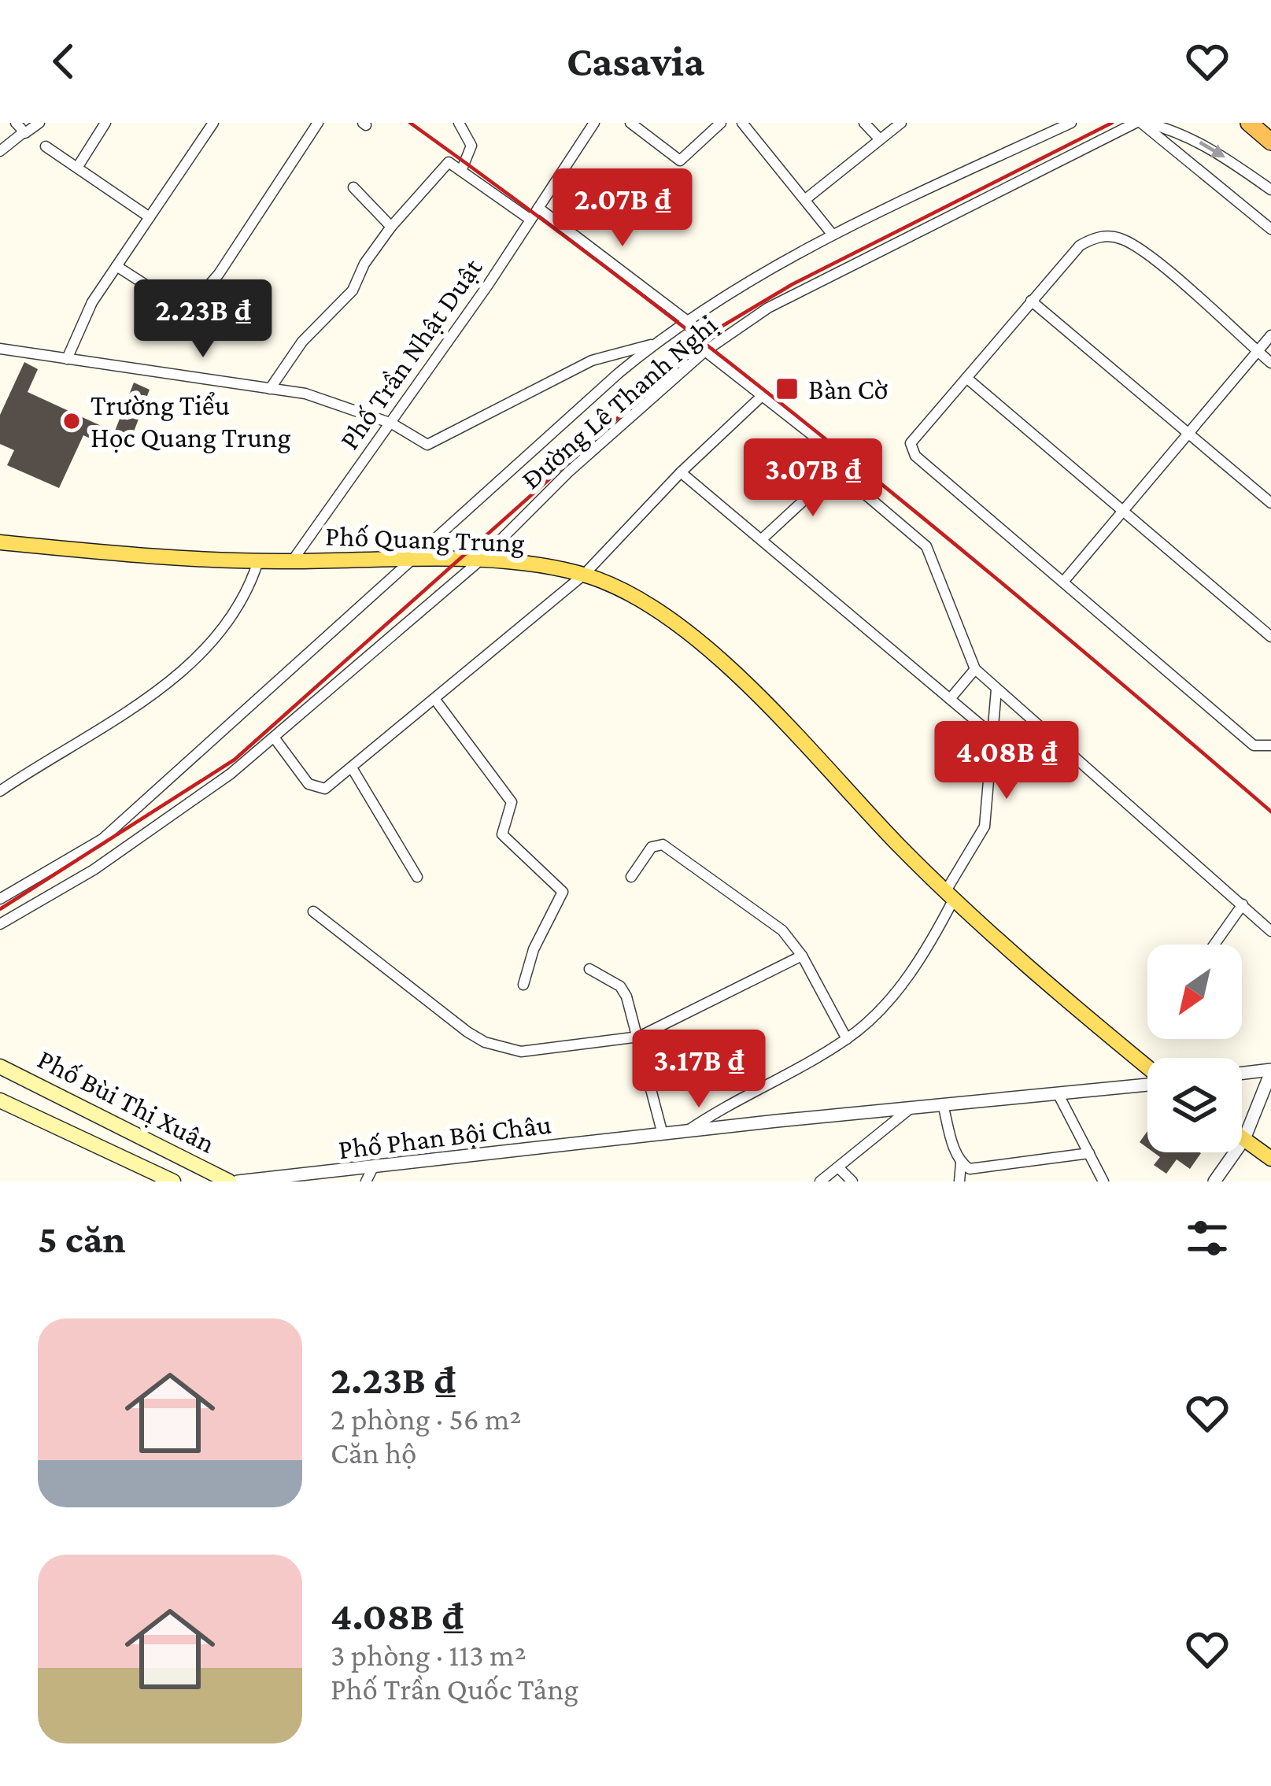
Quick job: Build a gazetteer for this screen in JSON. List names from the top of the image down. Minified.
{"streets":{"main road":["Phố Quang Trung","Phố Bùi Thị Xuân"],"street":["Phố Trần Nhật Duật","Đường Lê Thanh Nghị","Phố Phan Bội Châu"]},"crossings":[["Phố Trần Nhật Duật","Phố Quang Trung"],["Đường Lê Thanh Nghị","Phố Quang Trung"]],"places":{"transit":["Bàn Cờ"],"other":["Trường Tiểu Học Quang Trung"]},"north":"bottom left","page":{"header":"Casavia","price":["2.07B ₫","2.23B ₫","3.07B ₫","4.08B ₫","3.17B ₫"],"heading":"5 căn","list":[{"name":"2.23B ₫","note":"2 phòng · 56 m² · Căn hộ"},{"name":"4.08B ₫","note":"3 phòng · 113 m² · Phố Trần Quốc Tảng"}]}}
